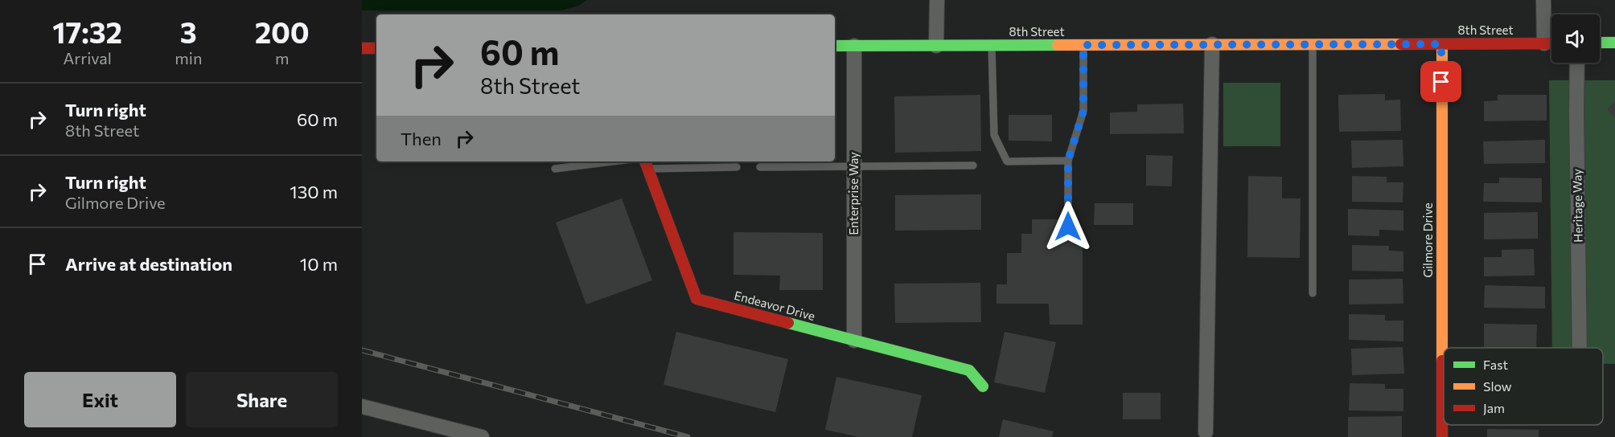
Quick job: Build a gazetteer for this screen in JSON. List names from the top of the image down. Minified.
{"streets":{"street":["8th Street","Enterprise Way","Heritage Way","Gilmore Drive","Endeavor Drive"]},"crossings":[["8th Street","Enterprise Way"],["8th Street","Gilmore Drive"],["Enterprise Way","Endeavor Drive"]],"legend":["Fast","Slow","Jam"],"page":{"eta":["17:32","Arrival","3","min","200","m"],"turn":["60 m","8th Street"],"list":[{"name":"Turn right","note":"8th Street","value":"60 m"},{"name":"Turn right","note":"Gilmore Drive","value":"130 m"},{"name":"Arrive at destination","value":"10 m"}],"then":"Then","buttons":["Exit","Share"]}}
